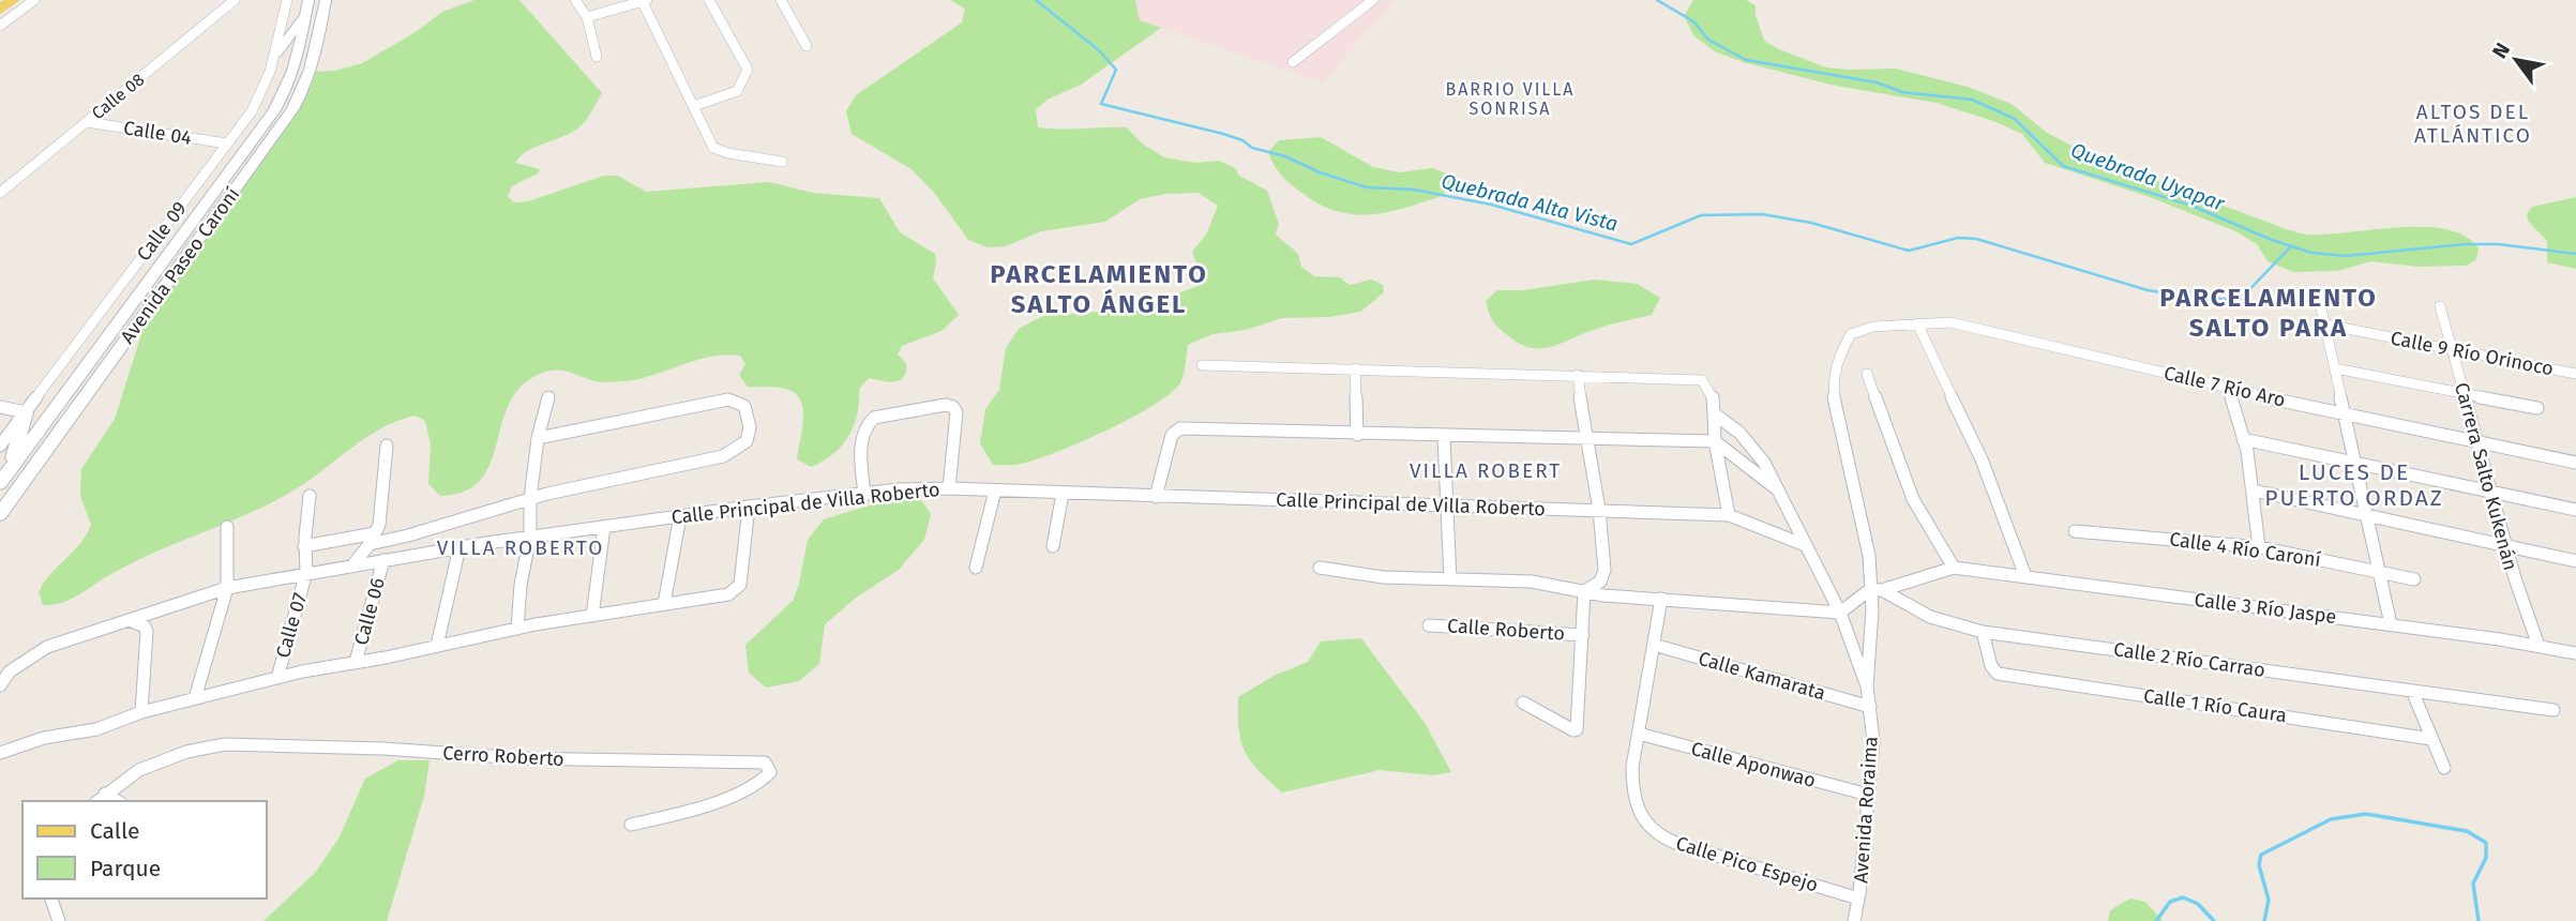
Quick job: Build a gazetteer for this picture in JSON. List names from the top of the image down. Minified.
{"streets":{"street":["Calle 08","Calle 04","Calle 09","Avenida Paseo Caroní","Calle 9 Río Orinoco","Calle 7 Río Aro","Carrera Salto Kukenán","Calle Principal de Villa Roberto","Calle 4 Río Caroní","Calle 3 Río Jaspe","Calle 06","Calle 07","Calle Roberto","Calle 2 Río Carrao","Calle Kamarata","Calle 1 Río Caura","Cerro Roberto","Calle Aponwao","Avenida Roraima","Calle Pico Espejo"]},"crossings":[["Calle 08","Calle 04"],["Calle 04","Calle 09"],["Calle 9 Río Orinoco","Carrera Salto Kukenán"],["Calle 7 Río Aro","Carrera Salto Kukenán"],["Calle 7 Río Aro","Calle 2 Río Carrao"],["Carrera Salto Kukenán","Calle 3 Río Jaspe"],["Calle Principal de Villa Roberto","Calle 06"],["Calle Principal de Villa Roberto","Calle 07"],["Calle Principal de Villa Roberto","Avenida Roraima"],["Calle 2 Río Carrao","Calle 1 Río Caura"],["Calle Kamarata","Avenida Roraima"],["Calle Kamarata","Calle Pico Espejo"],["Calle Aponwao","Avenida Roraima"],["Calle Aponwao","Calle Pico Espejo"],["Avenida Roraima","Calle Pico Espejo"]],"districts":["BARRIO VILLA SONRISA","ALTOS DEL ATLÁNTICO","PARCELAMIENTO SALTO ÁNGEL","PARCELAMIENTO SALTO PARA","VILLA ROBERT","LUCES DE PUERTO ORDAZ","VILLA ROBERTO"],"water":["Quebrada Uyapar","Quebrada Alta Vista"],"legend":["Calle","Parque"],"north":"top left"}
